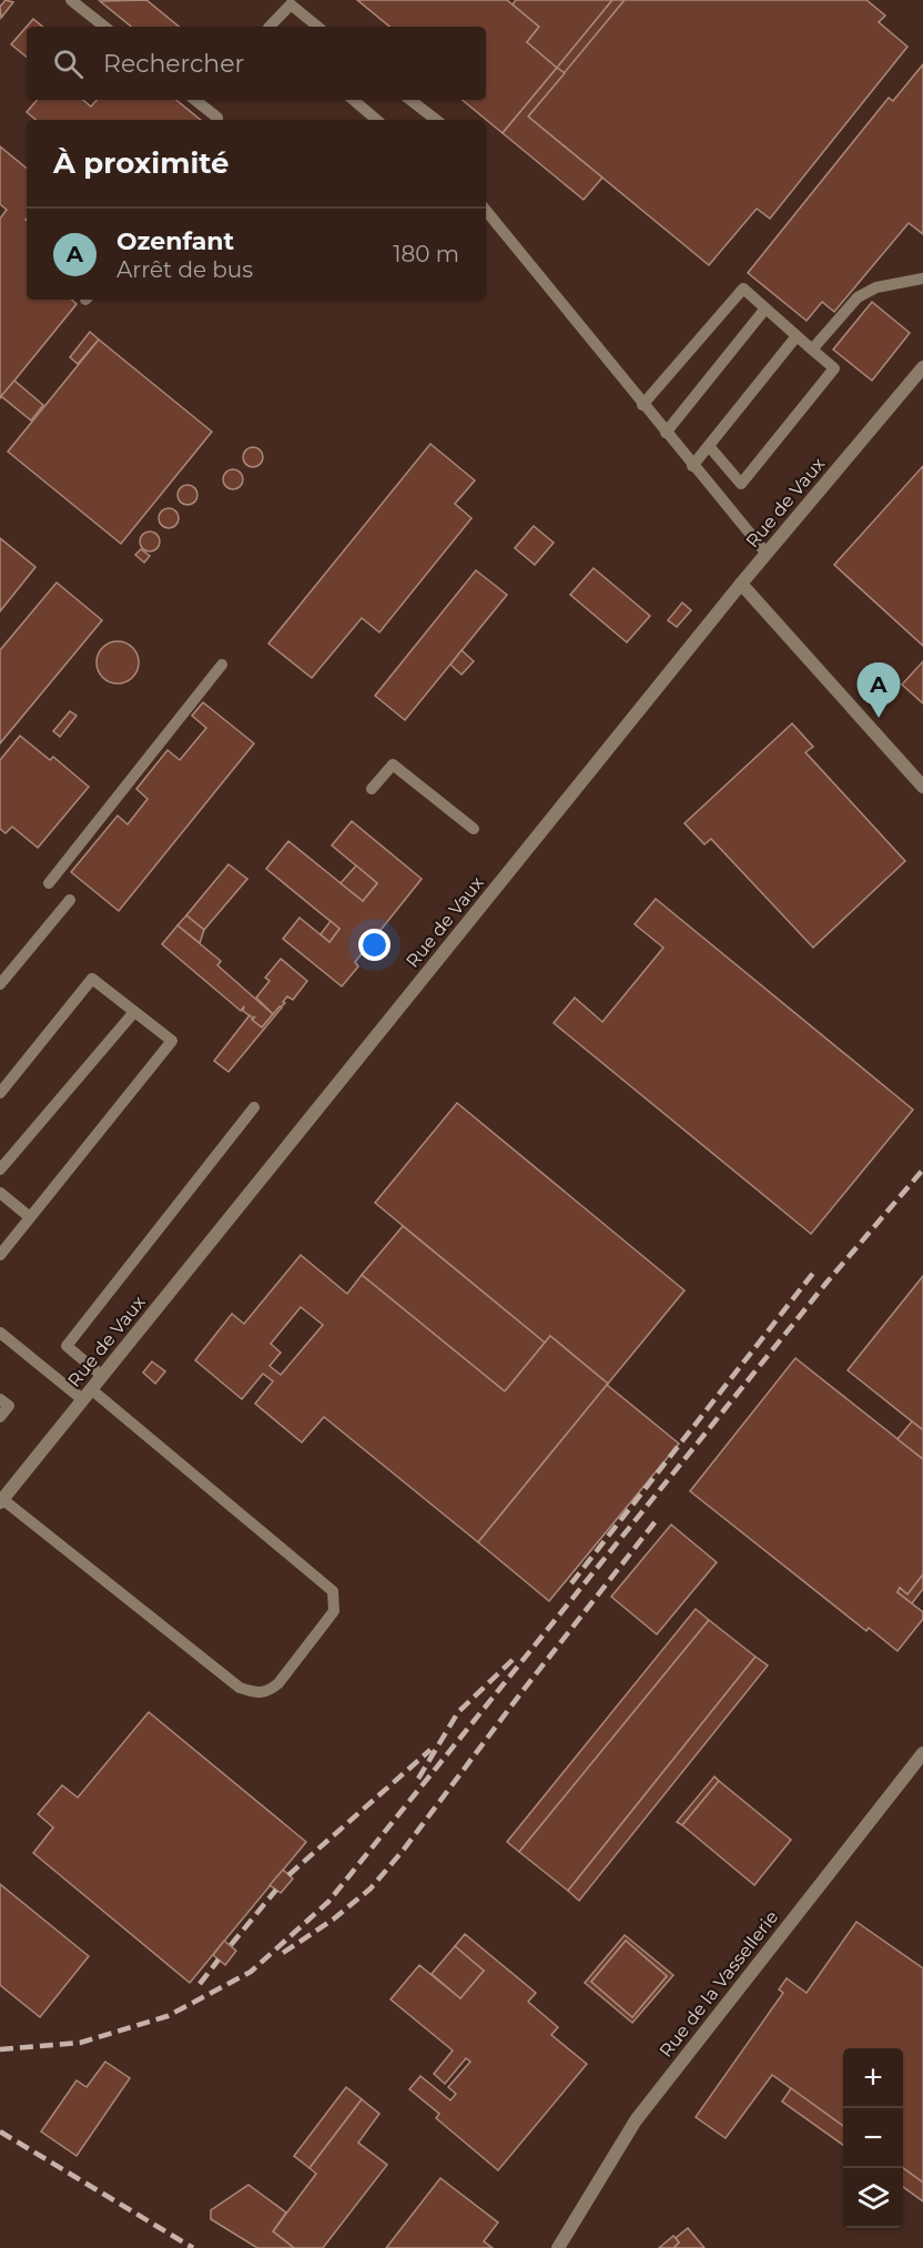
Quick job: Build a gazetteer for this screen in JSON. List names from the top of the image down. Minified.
{"streets":{"street":["Rue de Vaux","Rue de la Vassellerie"]},"page":{"search":"Rechercher","heading":"À proximité","list":[{"mark":"A","name":"Ozenfant","note":"Arrêt de bus","value":"180 m"}],"pins":"A","map_buttons":["+","−"]}}
